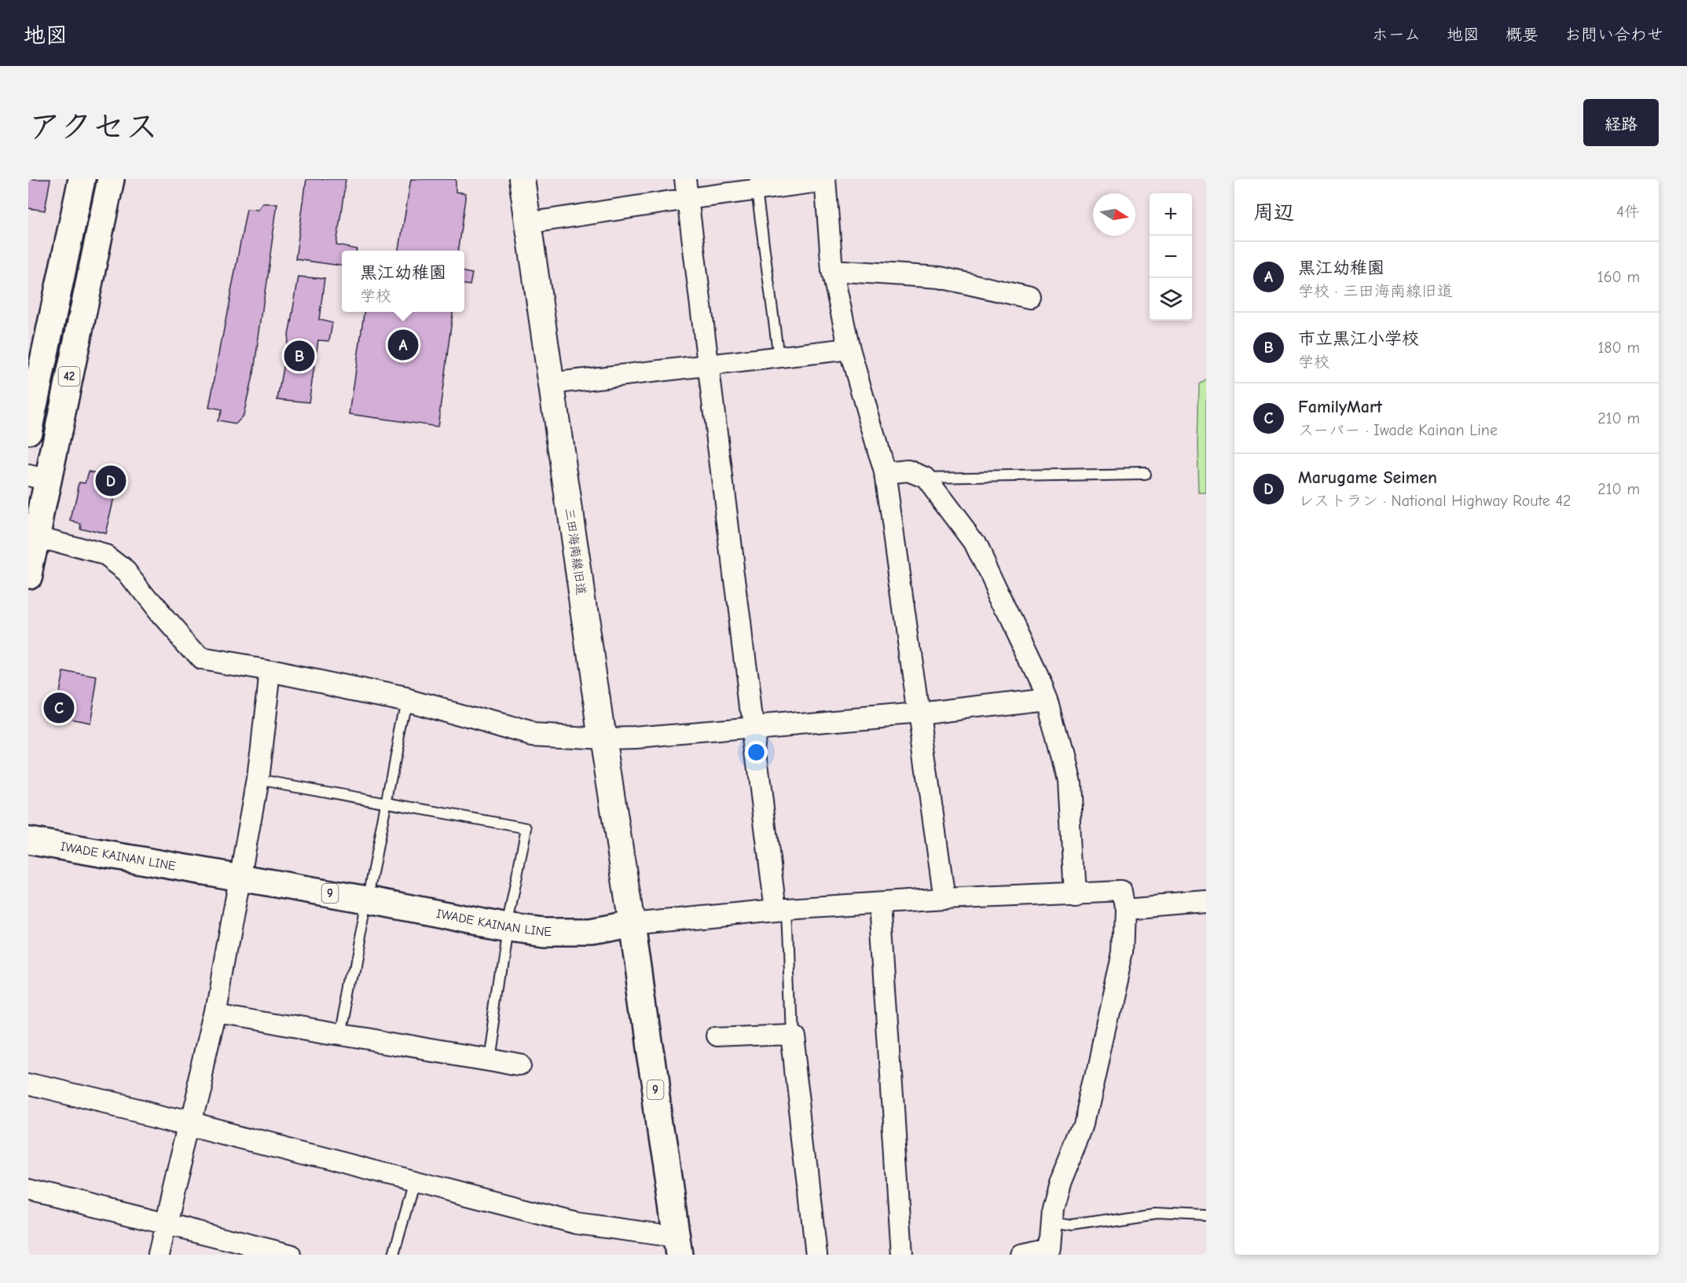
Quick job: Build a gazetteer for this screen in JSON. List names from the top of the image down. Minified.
{"streets":{"main road":["42","IWADE KAINAN LINE","9"],"street":["三田海南線旧道"]},"crossings":[["三田海南線旧道","IWADE KAINAN LINE"],["三田海南線旧道","9"],["IWADE KAINAN LINE","9"]],"north":"right","page":{"header":"地図","nav":["ホーム","地図","概要","お問い合わせ"],"title":"アクセス","buttons":"経路","heading":["周辺","4件"],"map_buttons":["+","−"],"list":[{"mark":"A","name":"黒江幼稚園","note":"学校 · 三田海南線旧道","value":"160 m"},{"mark":"B","name":"市立黒江小学校","note":"学校","value":"180 m"},{"mark":"C","name":"FamilyMart","note":"スーパー · Iwade Kainan Line","value":"210 m"},{"mark":"D","name":"Marugame Seimen","note":"レストラン · National Highway Route 42","value":"210 m"}],"popup":["黒江幼稚園","学校"],"pins":["A","B","D","C"]}}
